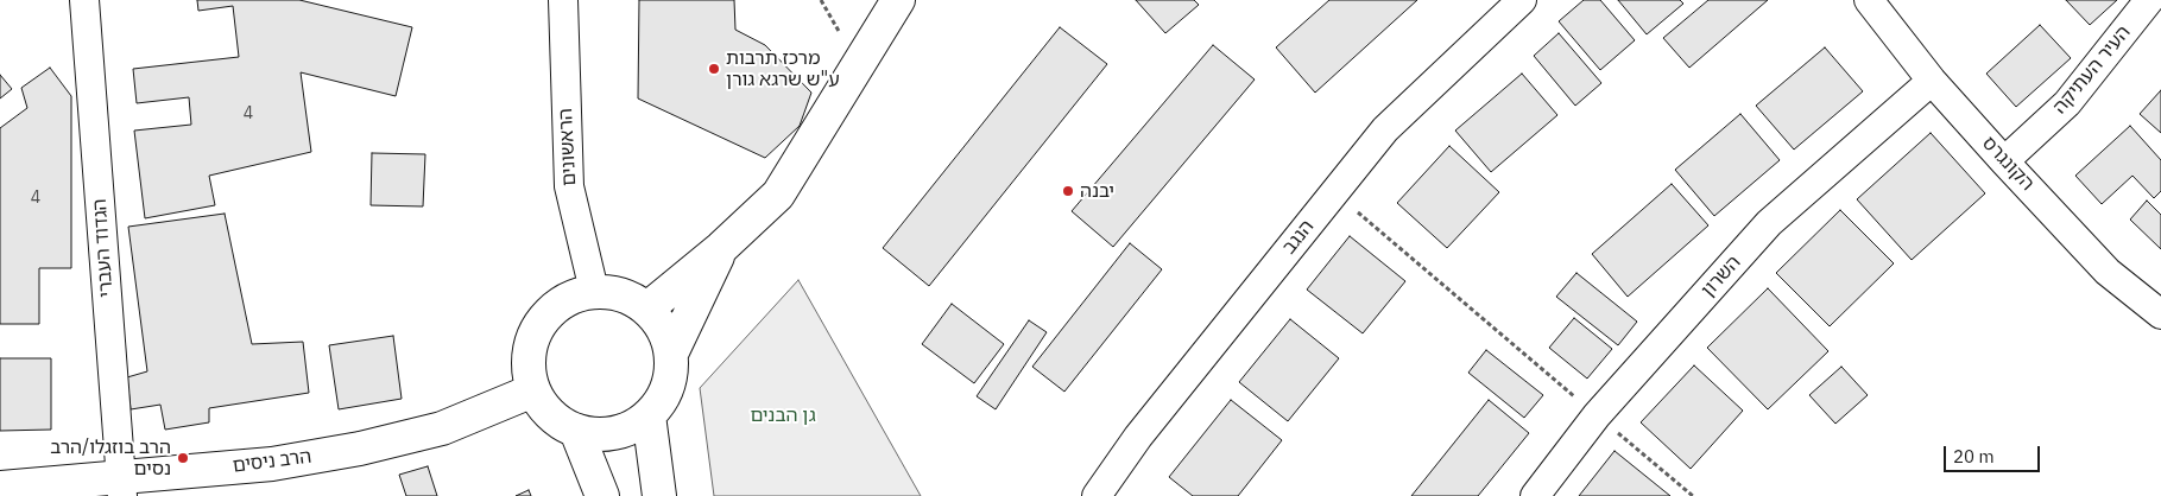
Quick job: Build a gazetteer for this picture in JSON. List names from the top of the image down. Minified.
{"streets":{"street":["העיר העתיקה","הראשונים","הקונגרס","הנגב","הגדוד העברי","השרון","הרב ניסים"]},"crossings":[["העיר העתיקה","הקונגרס"],["הראשונים","הרב ניסים"],["הקונגרס","השרון"],["הגדוד העברי","הרב ניסים"]],"parks":["גן הבנים"],"places":["מרכז תרבות ע\"ש שרגא גורן","יבנה","הרב בוזגלו/הרב נסים"],"house_numbers":["4","4"],"scale_bar":"20 m"}
